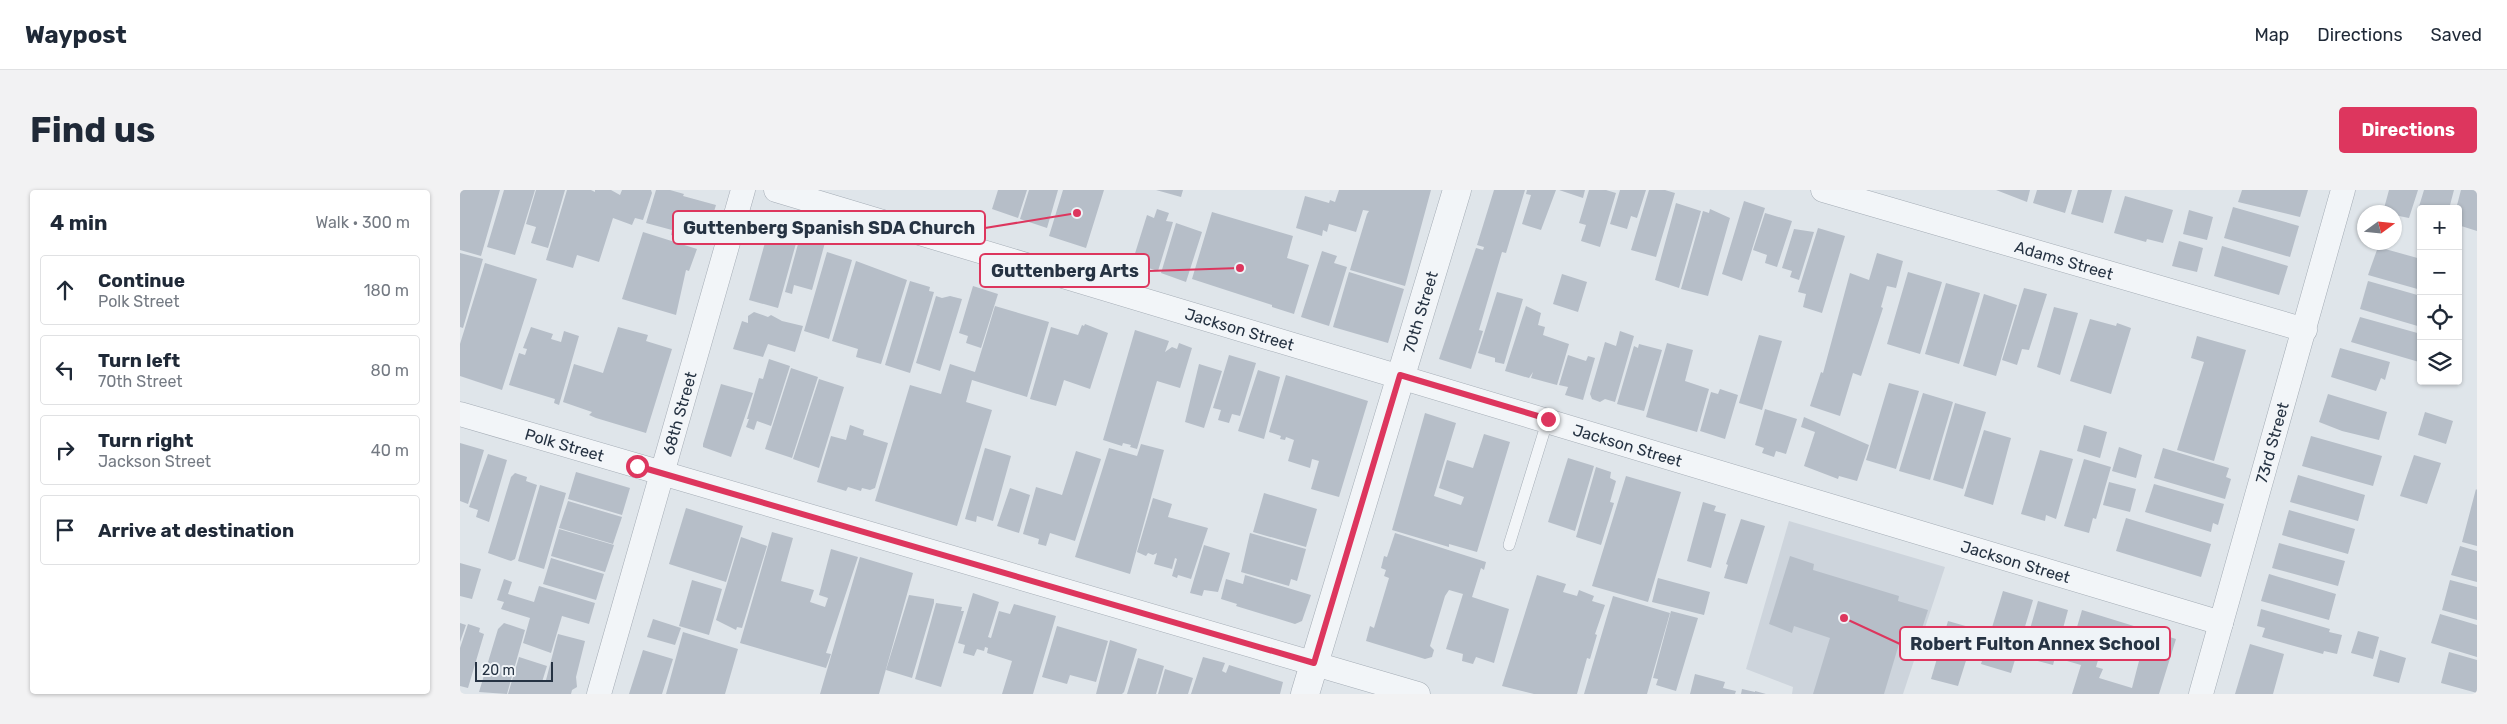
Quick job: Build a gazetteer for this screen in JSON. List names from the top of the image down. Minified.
{"streets":{"street":["Adams Street","70th Street","Jackson Street","68th Street","73rd Street","Polk Street"]},"crossings":[["Adams Street","73rd Street"],["70th Street","Jackson Street"],["70th Street","Polk Street"],["Jackson Street","73rd Street"],["68th Street","Polk Street"]],"places":["Guttenberg Spanish SDA Church","Guttenberg Arts","Robert Fulton Annex School"],"scale_bar":"20 m","north":"right","page":{"header":"Waypost","nav":["Map","Directions","Saved"],"buttons":"Directions","title":"Find us","heading":["4 min","Walk · 300 m"],"map_buttons":["+","−"],"list":[["Continue","Polk Street","180 m"],["Turn left","70th Street","80 m"],["Turn right","Jackson Street","40 m"],"Arrive at destination"],"scale":"20 m"}}
